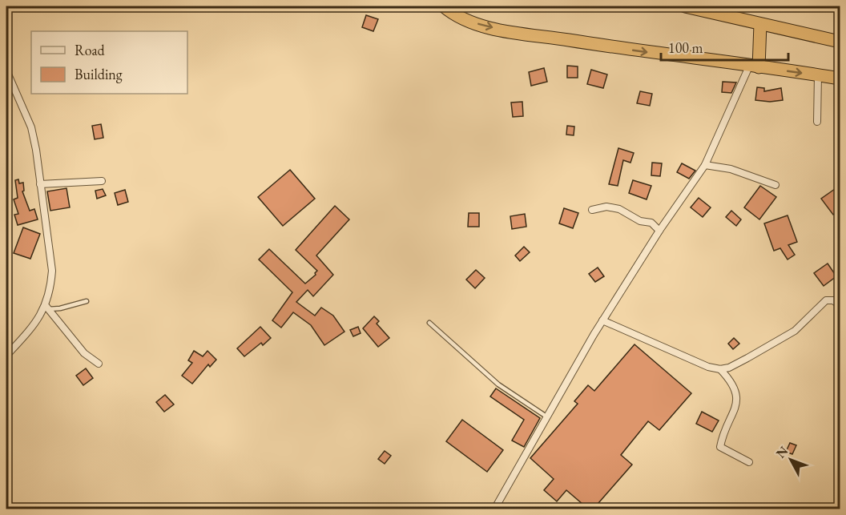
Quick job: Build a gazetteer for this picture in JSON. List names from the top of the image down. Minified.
{"legend":["Road","Building"],"scale_bar":"100 m","north":"top left"}
